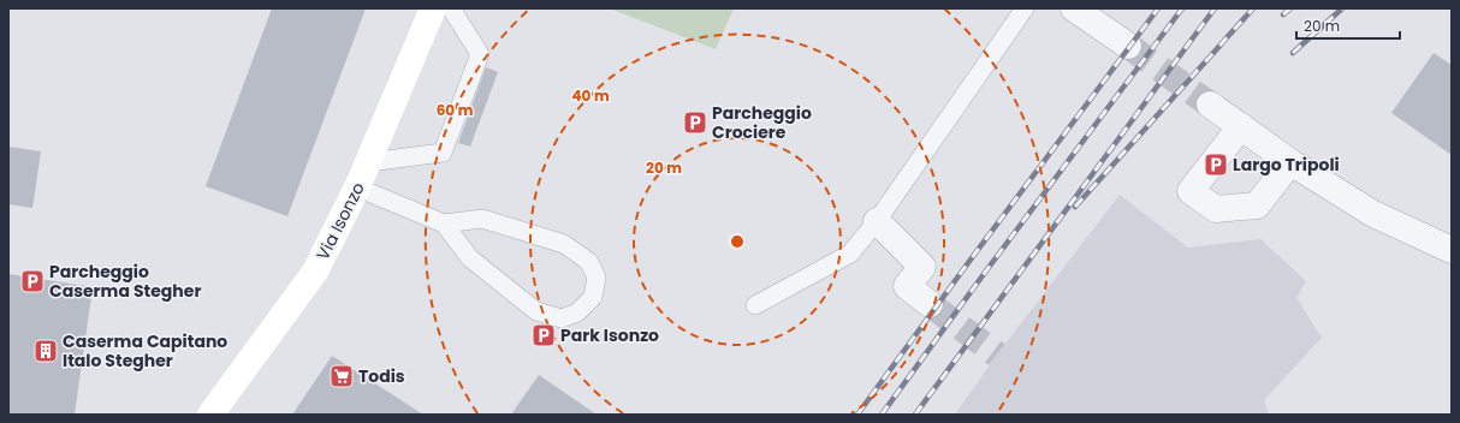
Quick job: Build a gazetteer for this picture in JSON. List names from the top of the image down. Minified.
{"streets":{"main road":["Via Isonzo"]},"places":{"parking":["Parcheggio Crociere","Largo Tripoli","Parcheggio Caserma Stegher","Park Isonzo"],"building":["Caserma Capitano Italo Stegher"],"supermarket":["Todis"]},"scale_bar":"20 m","rings":["40 m","60 m","20 m"]}
